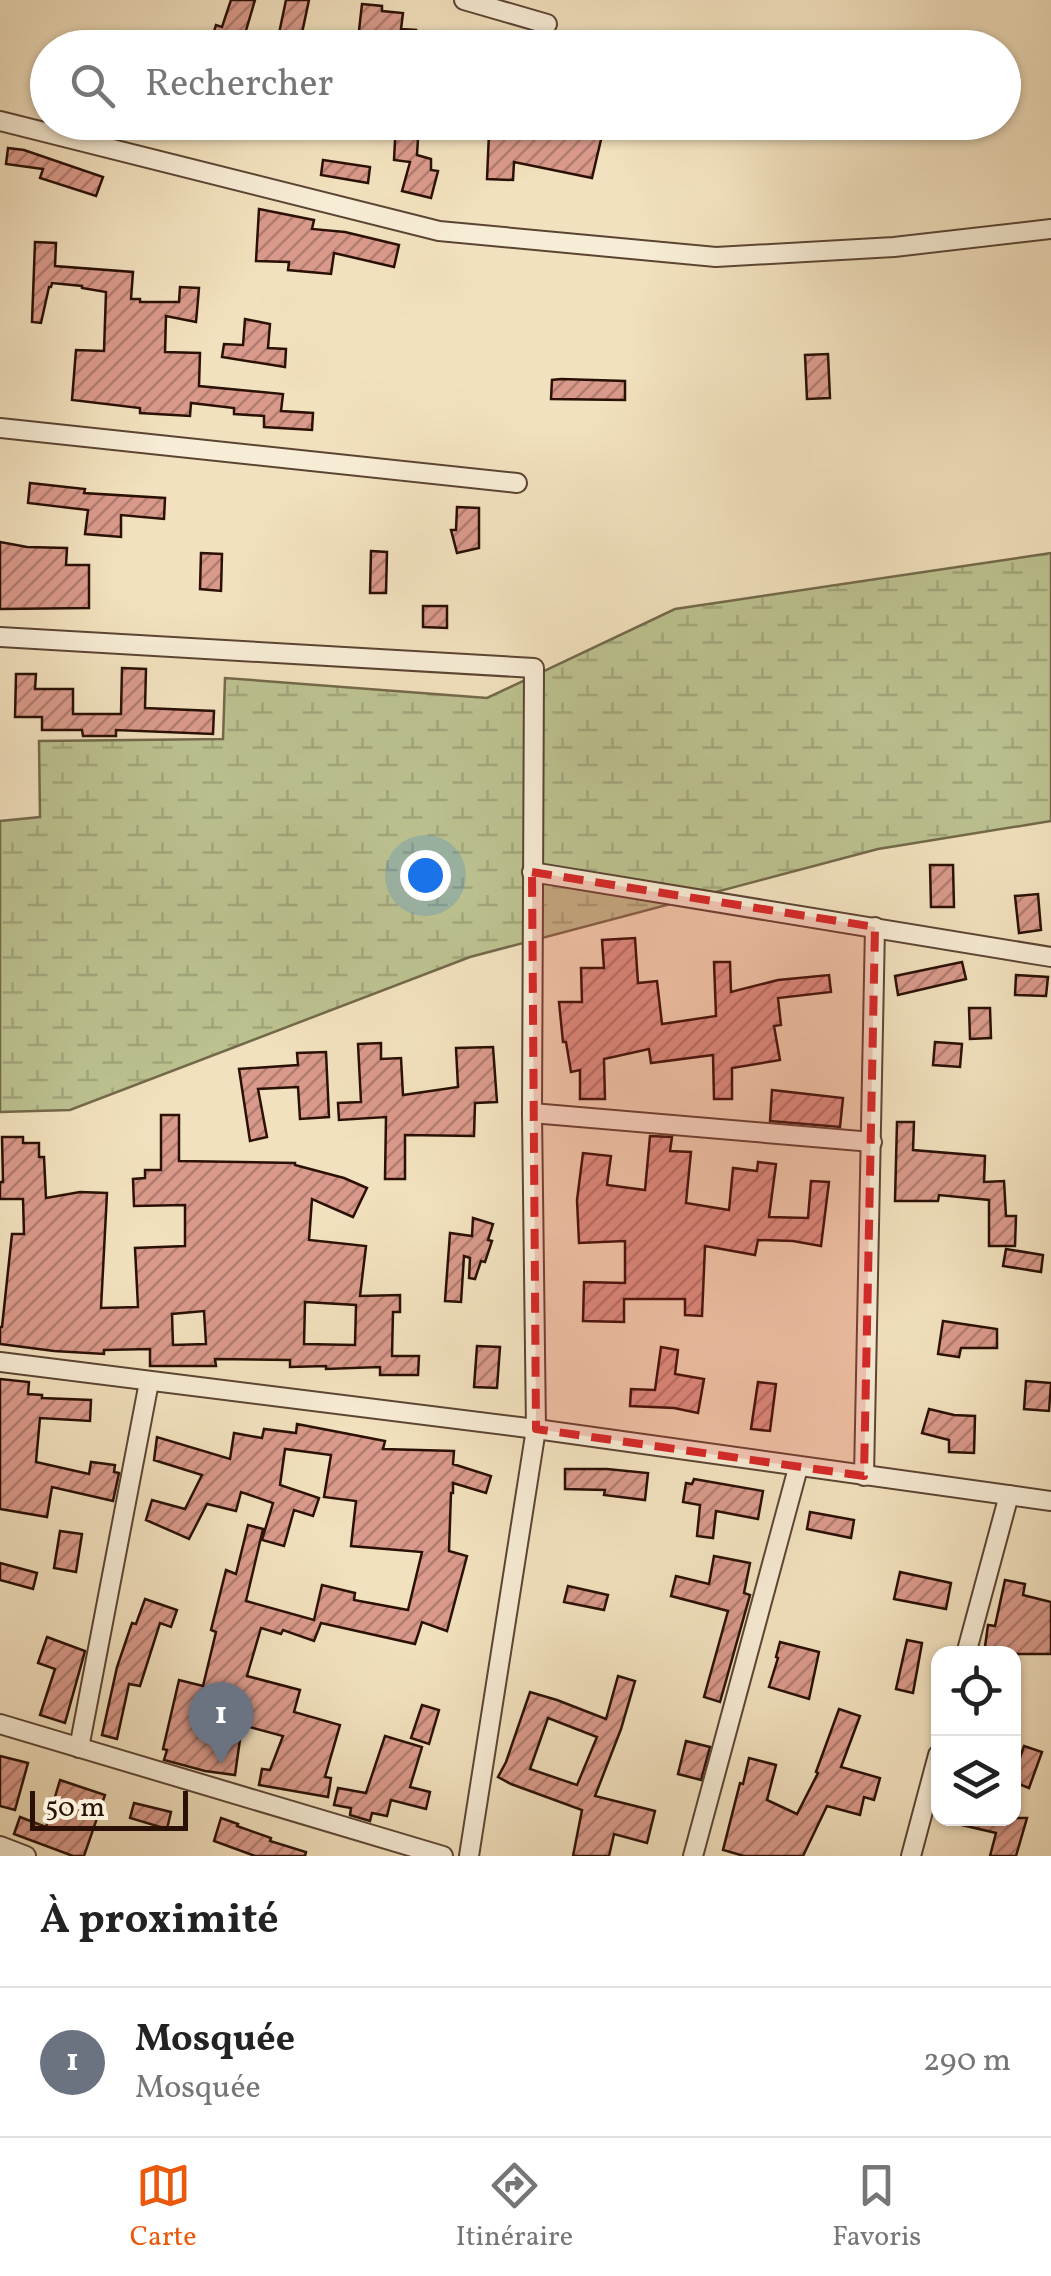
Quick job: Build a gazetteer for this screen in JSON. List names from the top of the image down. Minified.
{"scale_bar":"50 m","page":{"search":"Rechercher","pins":"1","scale":"50 m","heading":"À proximité","list":[{"mark":"1","name":"Mosquée","note":"Mosquée","value":"290 m"}],"nav":["Carte","Itinéraire","Favoris"]}}
